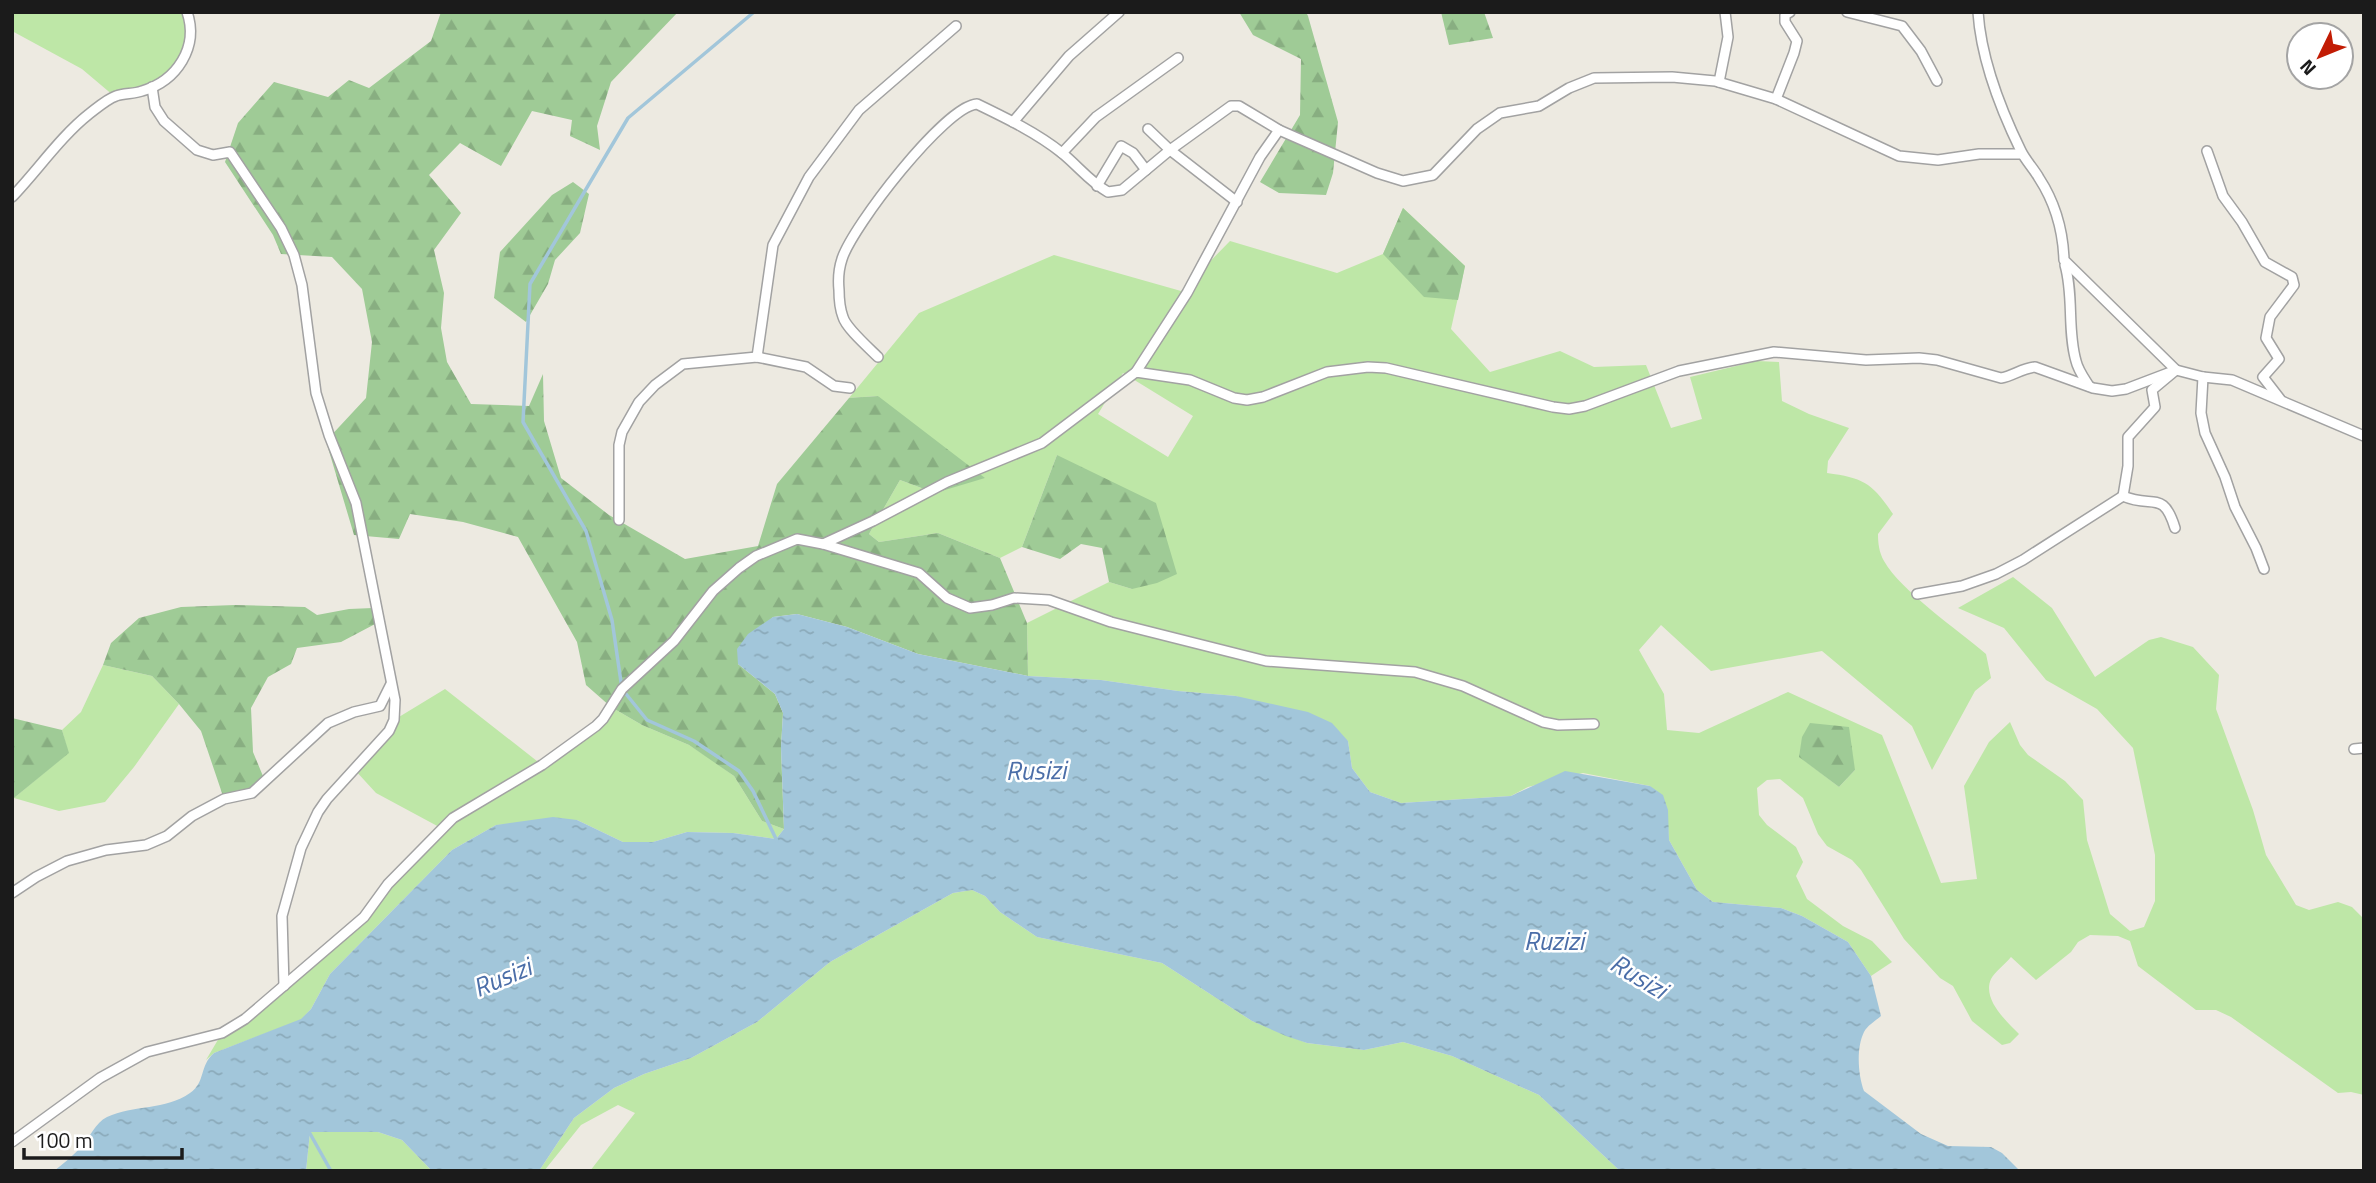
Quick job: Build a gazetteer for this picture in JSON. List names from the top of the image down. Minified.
{"water":["Rusizi","Ruzizi"],"scale_bar":"100 m","north":"bottom left"}
